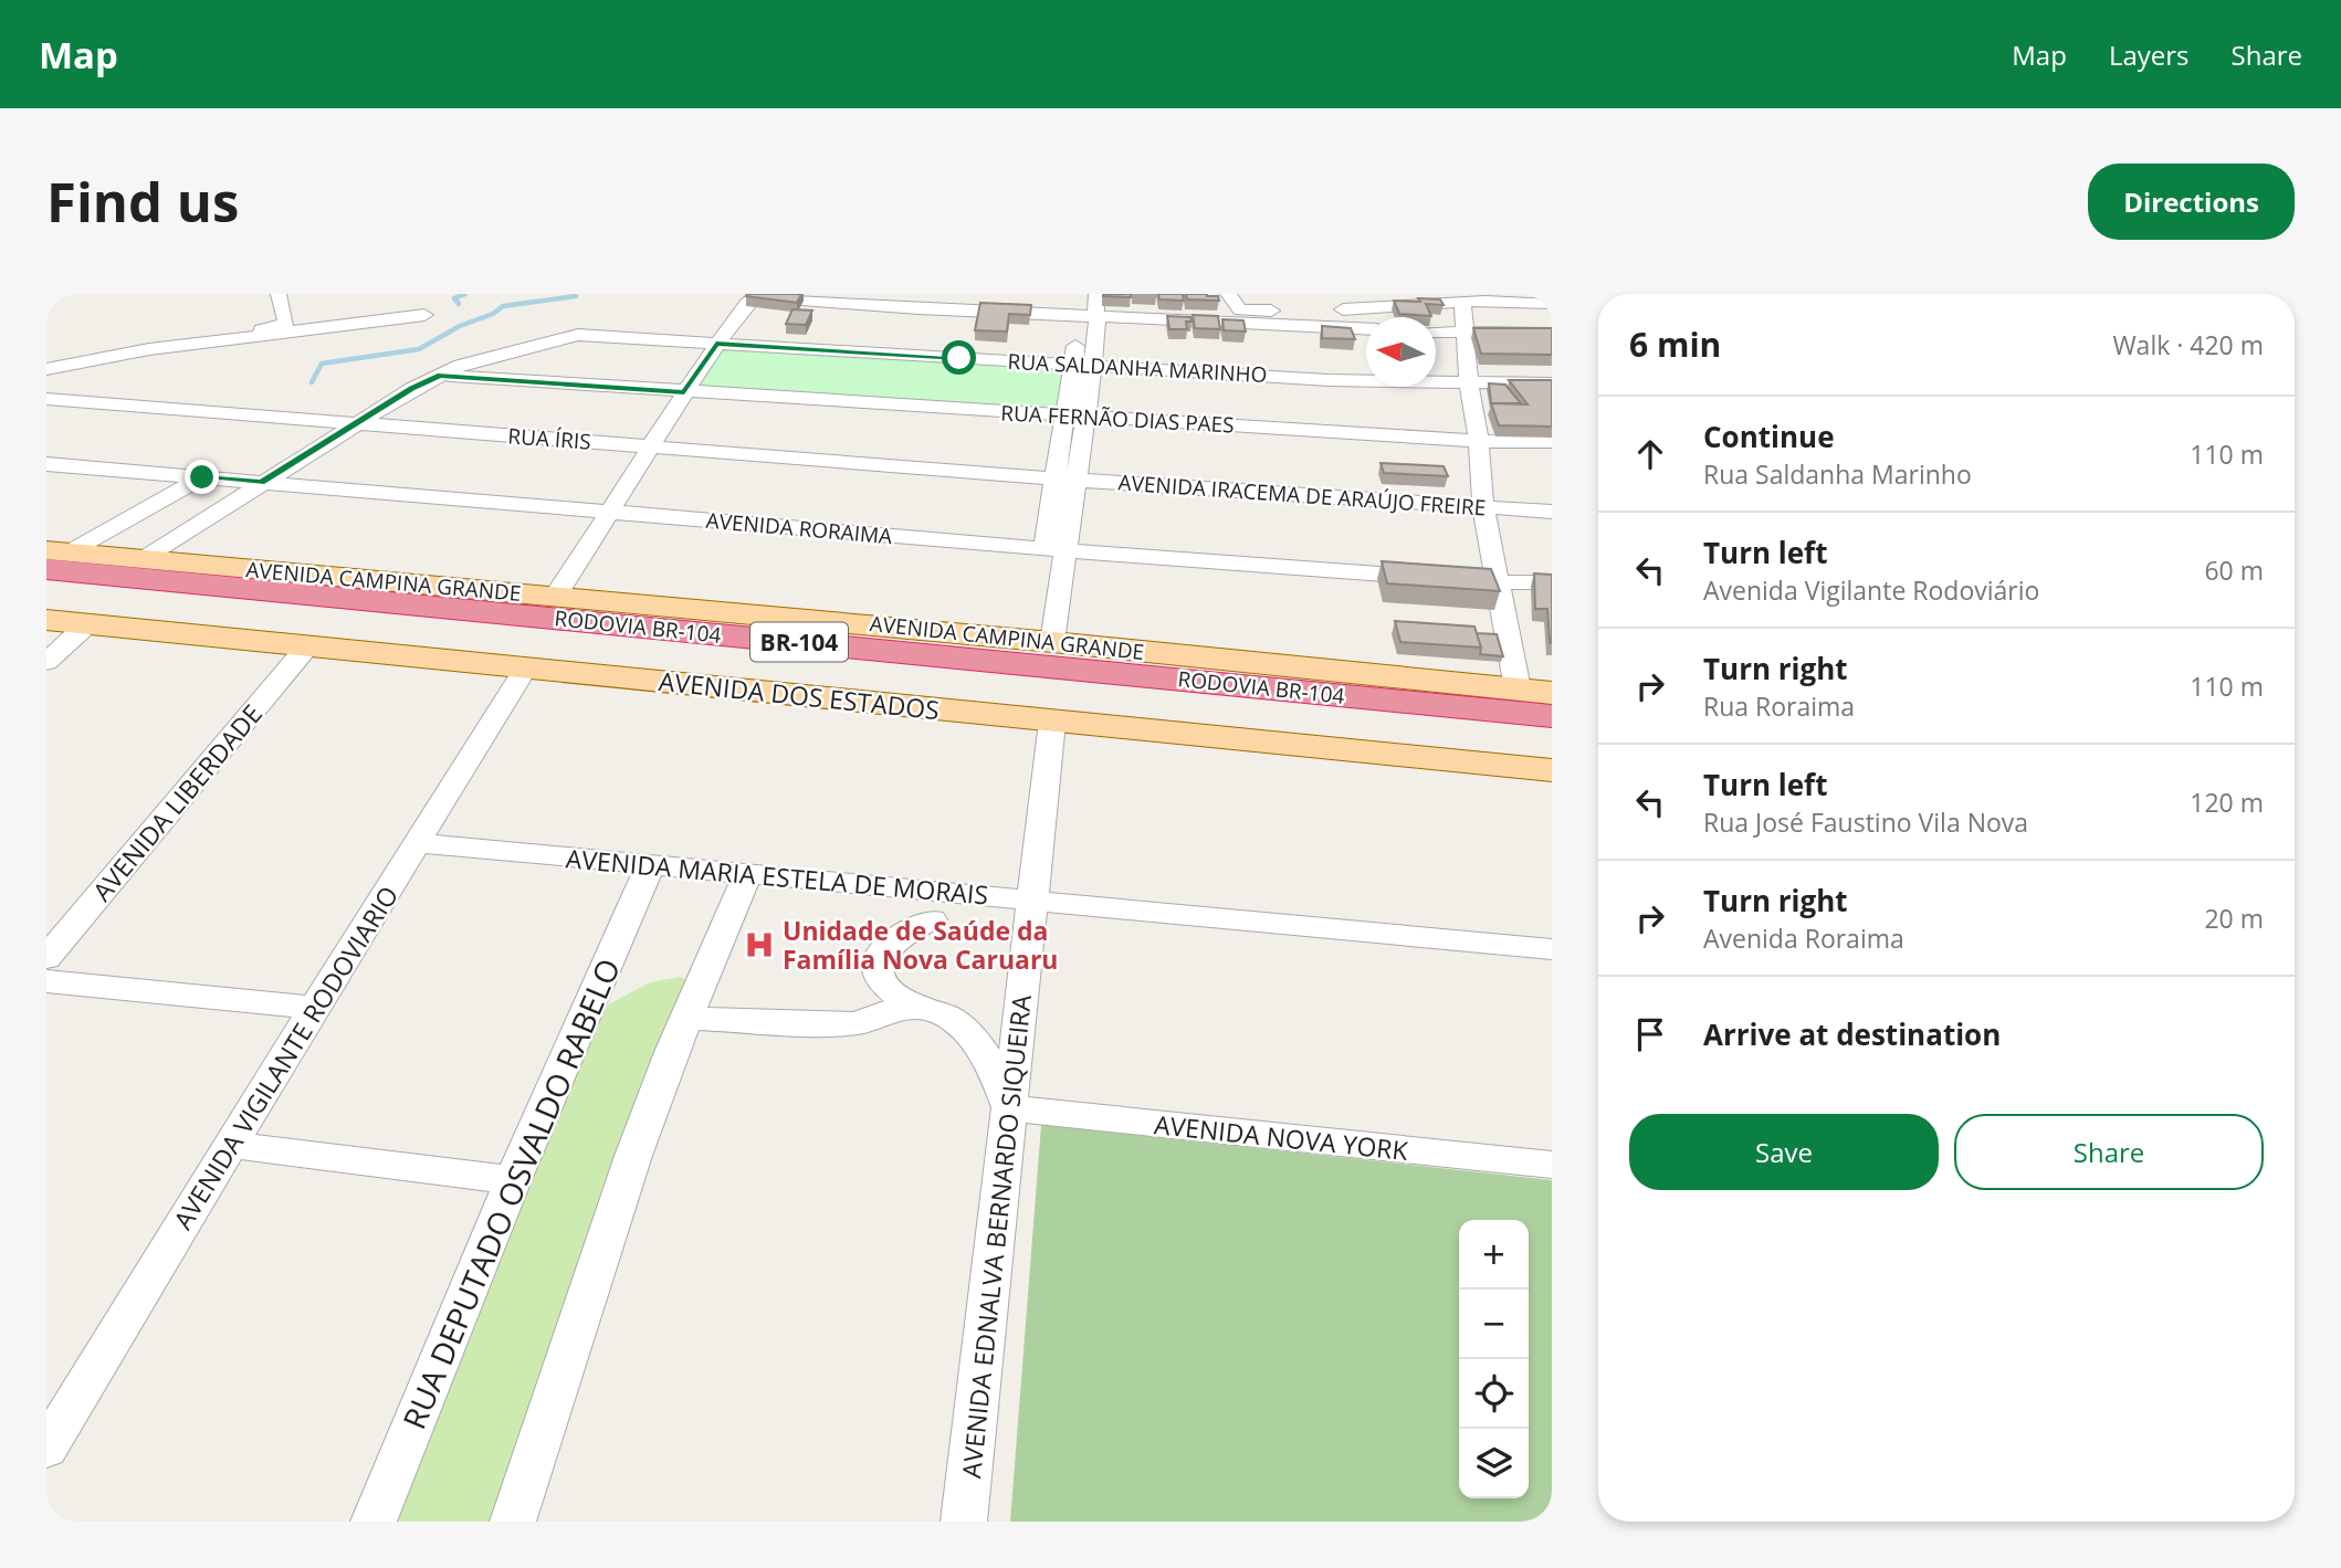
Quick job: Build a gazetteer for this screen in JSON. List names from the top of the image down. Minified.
{"streets":{"highway":["RODOVIA BR-104","BR-104"],"main road":["AVENIDA CAMPINA GRANDE","AVENIDA DOS ESTADOS"],"street":["RUA SALDANHA MARINHO","RUA FERNÃO DIAS PAES","RUA ÍRIS","AVENIDA IRACEMA DE ARAÚJO FREIRE","AVENIDA RORAIMA","AVENIDA LIBERDADE","AVENIDA MARIA ESTELA DE MORAIS","AVENIDA VIGILANTE RODOVIARIO","AVENIDA NOVA YORK","RUA DEPUTADO OSVALDO RABELO","AVENIDA EDNALVA BERNARDO SIQUEIRA"]},"crossings":[["RUA SALDANHA MARINHO","RUA FERNÃO DIAS PAES"],["RUA SALDANHA MARINHO","RUA ÍRIS"],["RUA SALDANHA MARINHO","AVENIDA RORAIMA"],["RUA SALDANHA MARINHO","AVENIDA CAMPINA GRANDE"],["RUA ÍRIS","AVENIDA IRACEMA DE ARAÚJO FREIRE"],["AVENIDA CAMPINA GRANDE","RODOVIA BR-104"],["AVENIDA DOS ESTADOS","AVENIDA LIBERDADE"],["AVENIDA DOS ESTADOS","AVENIDA VIGILANTE RODOVIARIO"],["AVENIDA DOS ESTADOS","AVENIDA EDNALVA BERNARDO SIQUEIRA"],["AVENIDA MARIA ESTELA DE MORAIS","AVENIDA VIGILANTE RODOVIARIO"],["AVENIDA MARIA ESTELA DE MORAIS","RUA DEPUTADO OSVALDO RABELO"],["AVENIDA MARIA ESTELA DE MORAIS","AVENIDA EDNALVA BERNARDO SIQUEIRA"],["AVENIDA NOVA YORK","AVENIDA EDNALVA BERNARDO SIQUEIRA"]],"places":{"hospital":["Unidade de Saúde da Família Nova Caruaru"]},"north":"left","page":{"header":"Map","nav":["Map","Layers","Share"],"buttons":["Directions",["Save","Share"]],"title":"Find us","heading":["6 min","Walk · 420 m"],"list":[["Continue","Rua Saldanha Marinho","110 m"],["Turn left","Avenida Vigilante Rodoviário","60 m"],["Turn right","Rua Roraima","110 m"],["Turn left","Rua José Faustino Vila Nova","120 m"],["Turn right","Avenida Roraima","20 m"],"Arrive at destination"],"map_buttons":["+","−"]}}
